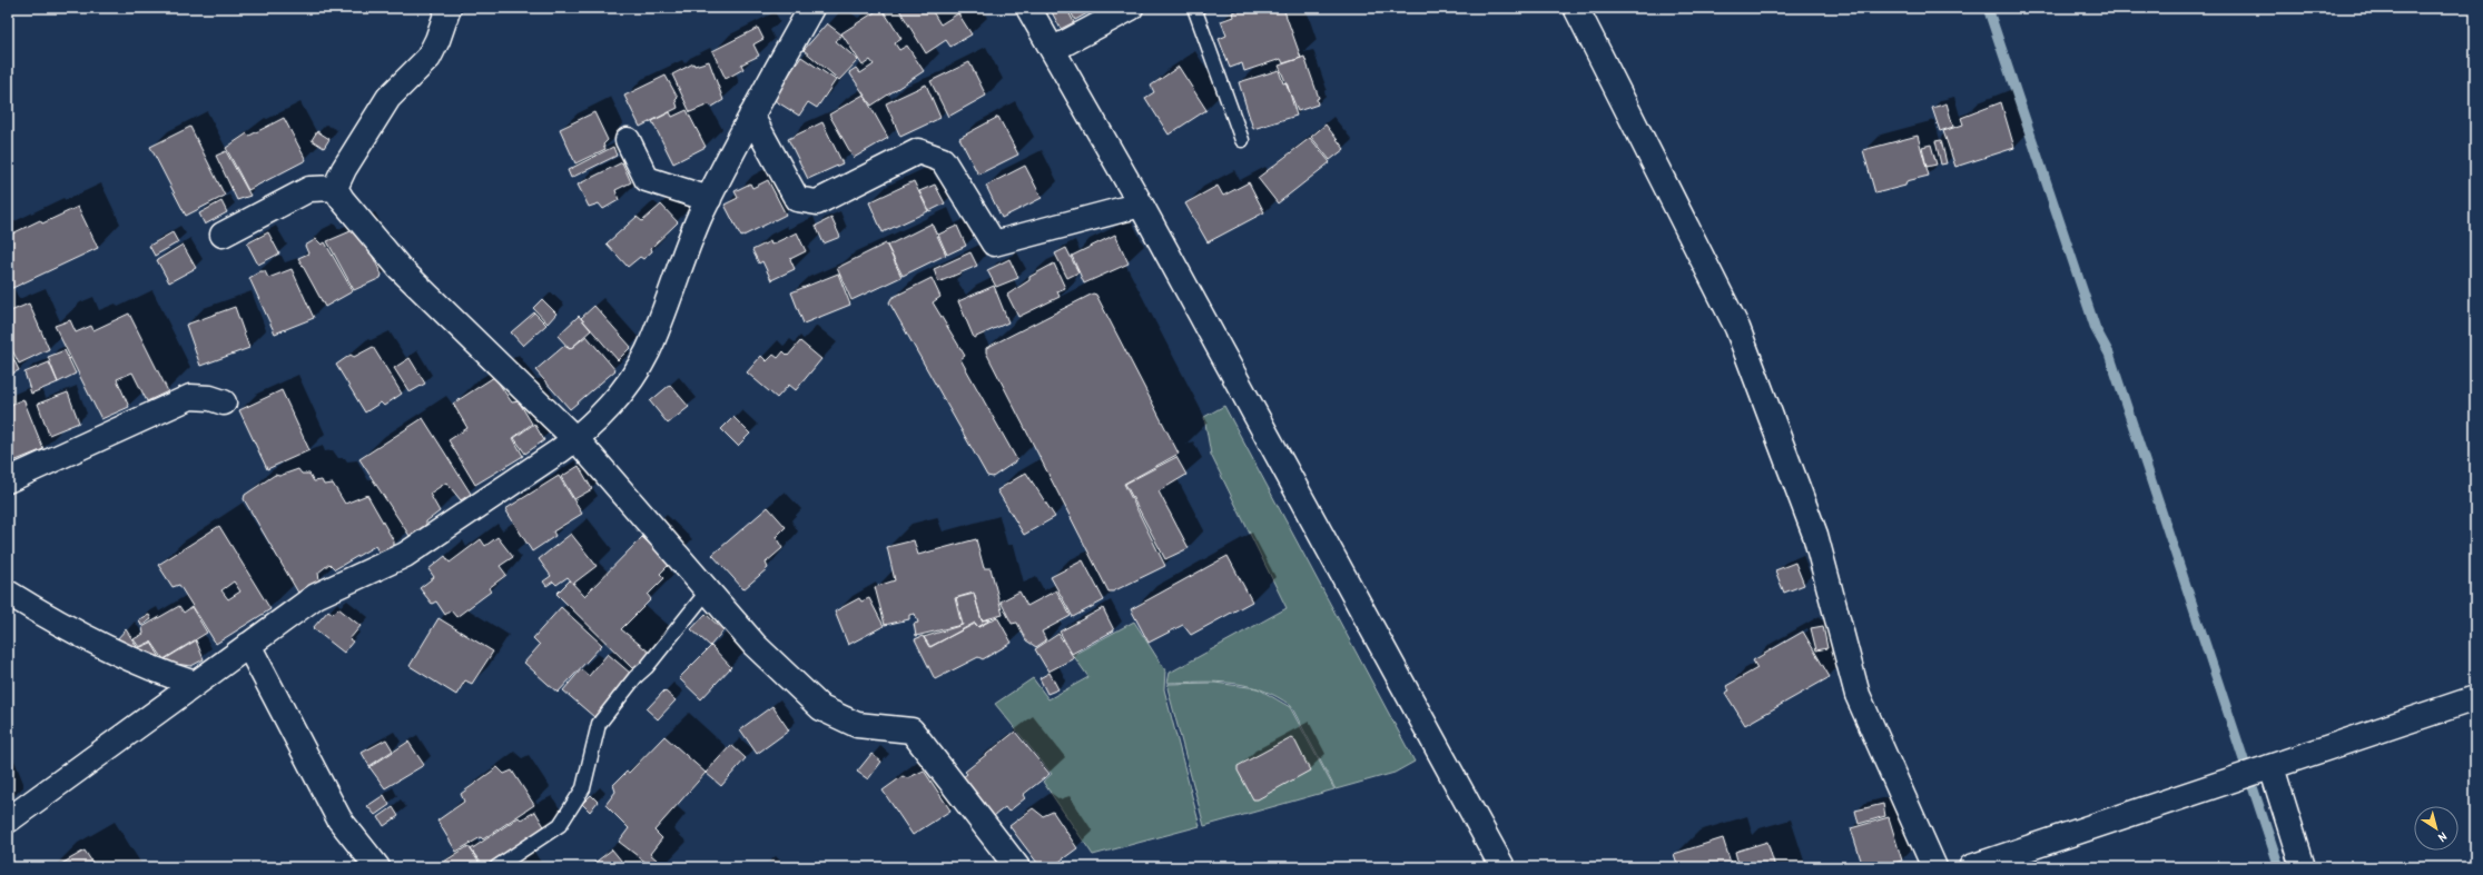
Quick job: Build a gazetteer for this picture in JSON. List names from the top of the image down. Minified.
{"north":"bottom right"}
